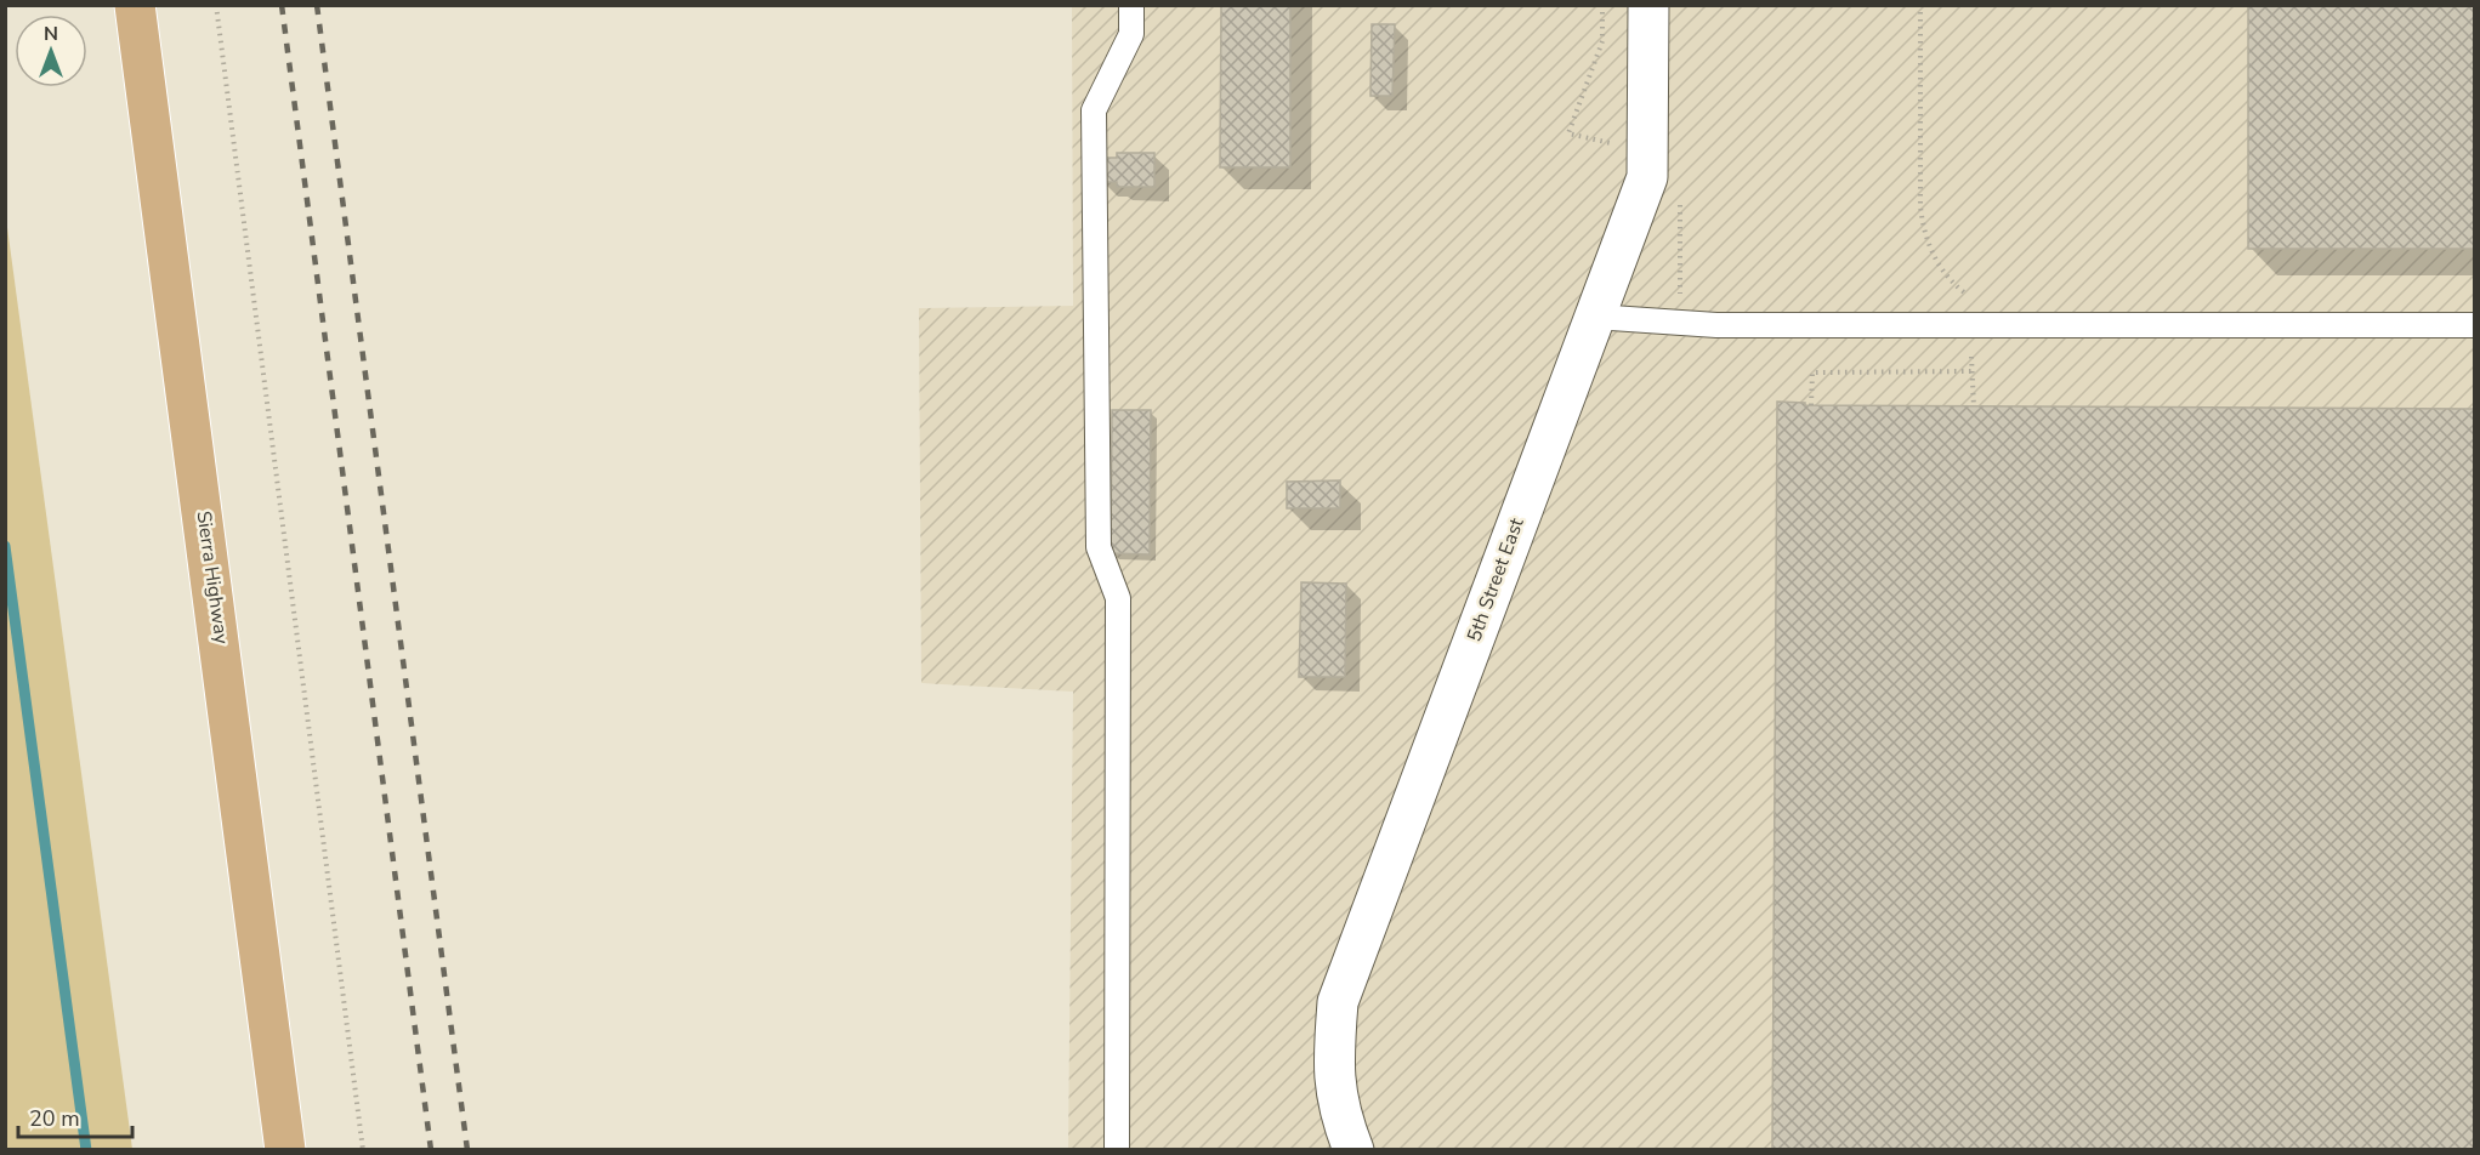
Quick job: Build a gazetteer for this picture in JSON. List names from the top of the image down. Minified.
{"streets":{"main road":["Sierra Highway"],"street":["5th Street East"]},"scale_bar":"20 m","north":"top"}
